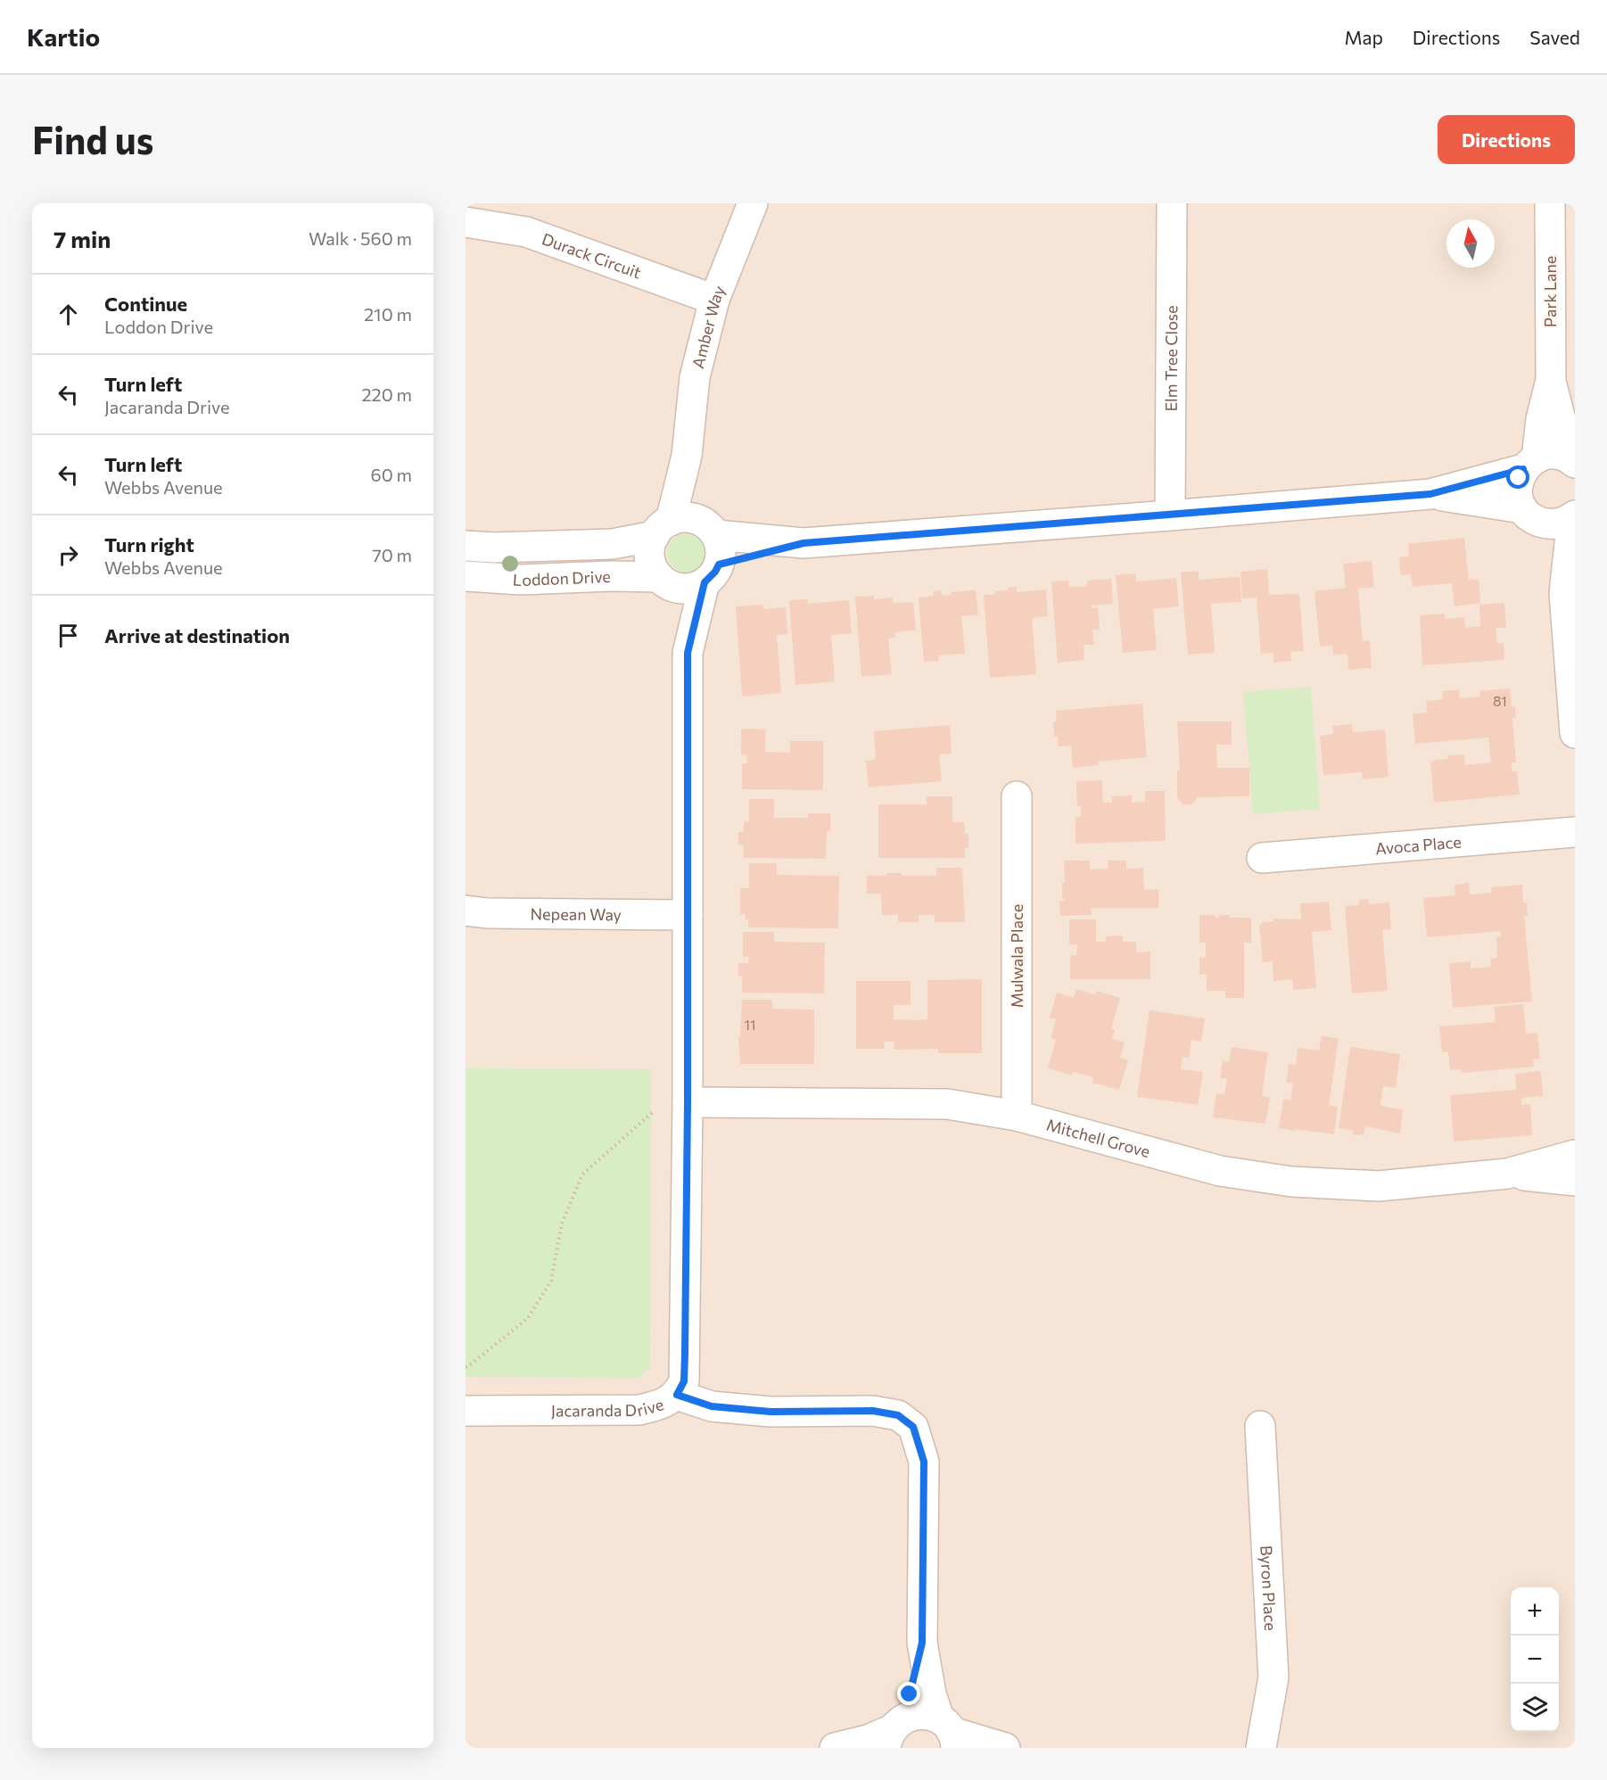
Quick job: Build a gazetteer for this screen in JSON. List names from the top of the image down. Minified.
{"streets":{"street":["Durack Circuit","Park Lane","Amber Way","Elm Tree Close","Loddon Drive","Avoca Place","Nepean Way","Mulwala Place","Mitchell Grove","Jacaranda Drive","Byron Place"]},"crossings":[["Durack Circuit","Amber Way"],["Amber Way","Loddon Drive"],["Amber Way","Jacaranda Drive"],["Loddon Drive","Jacaranda Drive"],["Nepean Way","Jacaranda Drive"],["Mulwala Place","Mitchell Grove"],["Mitchell Grove","Jacaranda Drive"]],"house_numbers":["81","11"],"north":"top","page":{"header":"Kartio","nav":["Map","Directions","Saved"],"buttons":"Directions","title":"Find us","heading":["7 min","Walk · 560 m"],"list":[["Continue","Loddon Drive","210 m"],["Turn left","Jacaranda Drive","220 m"],["Turn left","Webbs Avenue","60 m"],["Turn right","Webbs Avenue","70 m"],"Arrive at destination"],"map_buttons":["+","−"]}}
